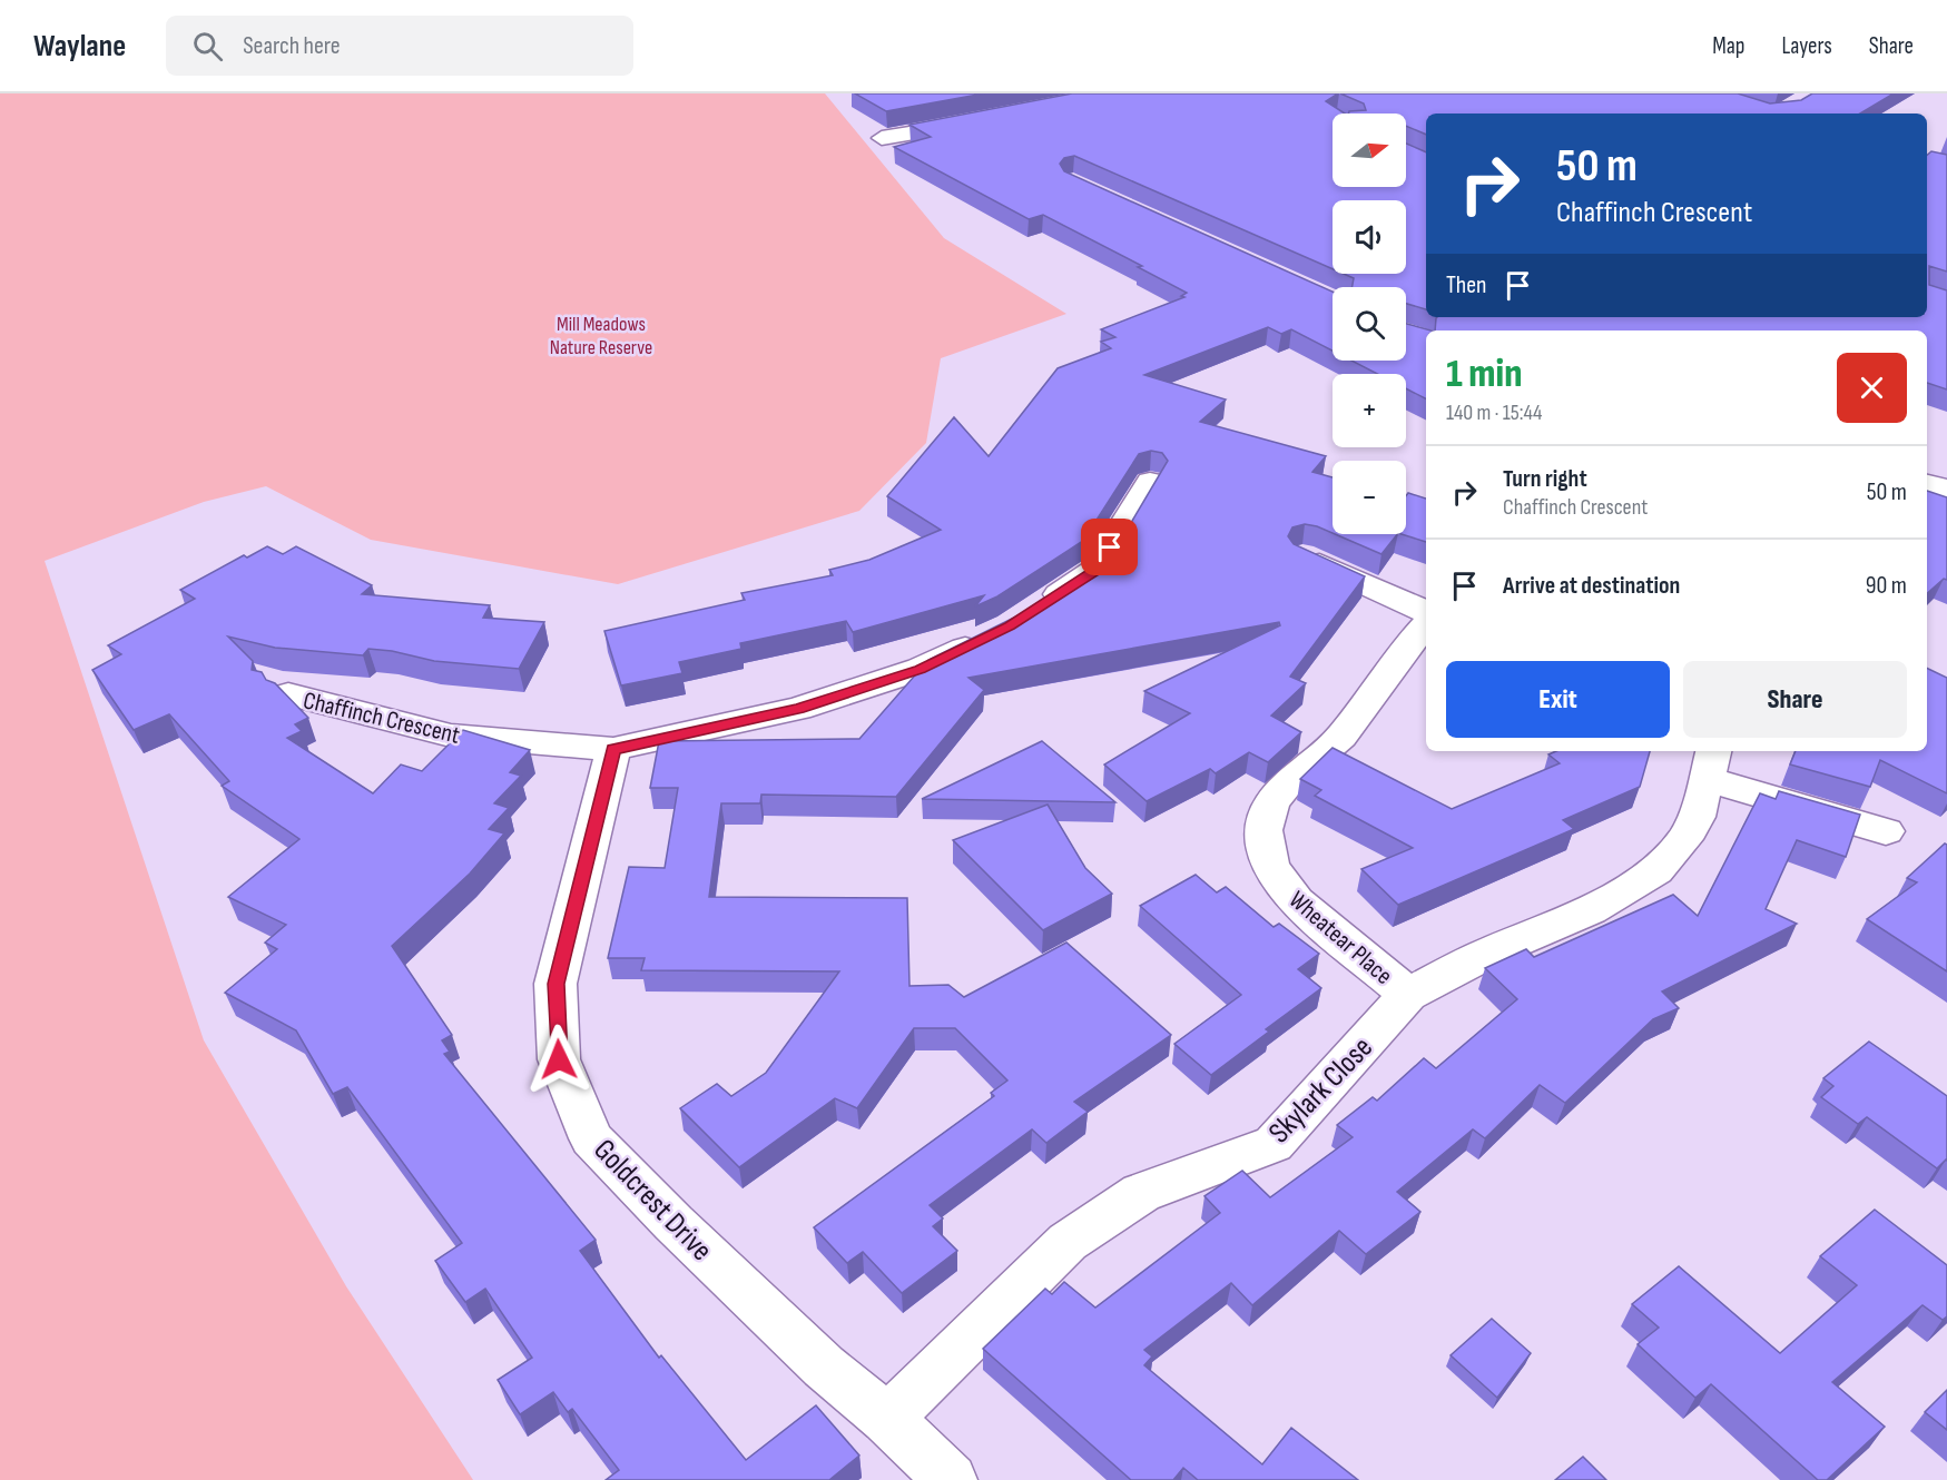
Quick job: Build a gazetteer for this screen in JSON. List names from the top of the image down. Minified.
{"streets":{"street":["Chaffinch Crescent","Wheatear Place","Skylark Close","Goldcrest Drive"]},"crossings":[["Chaffinch Crescent","Goldcrest Drive"],["Wheatear Place","Skylark Close"],["Skylark Close","Goldcrest Drive"]],"parks":["Mill Meadows Nature Reserve"],"north":"right","page":{"header":"Waylane","search":"Search here","nav":["Map","Layers","Share"],"map_buttons":["+","−"],"turn":["50 m","Chaffinch Crescent"],"then":"Then","heading":["1 min","140 m · 15:44"],"list":[{"name":"Turn right","note":"Chaffinch Crescent","value":"50 m"},{"name":"Arrive at destination","value":"90 m"}],"buttons":["Exit","Share"]}}
